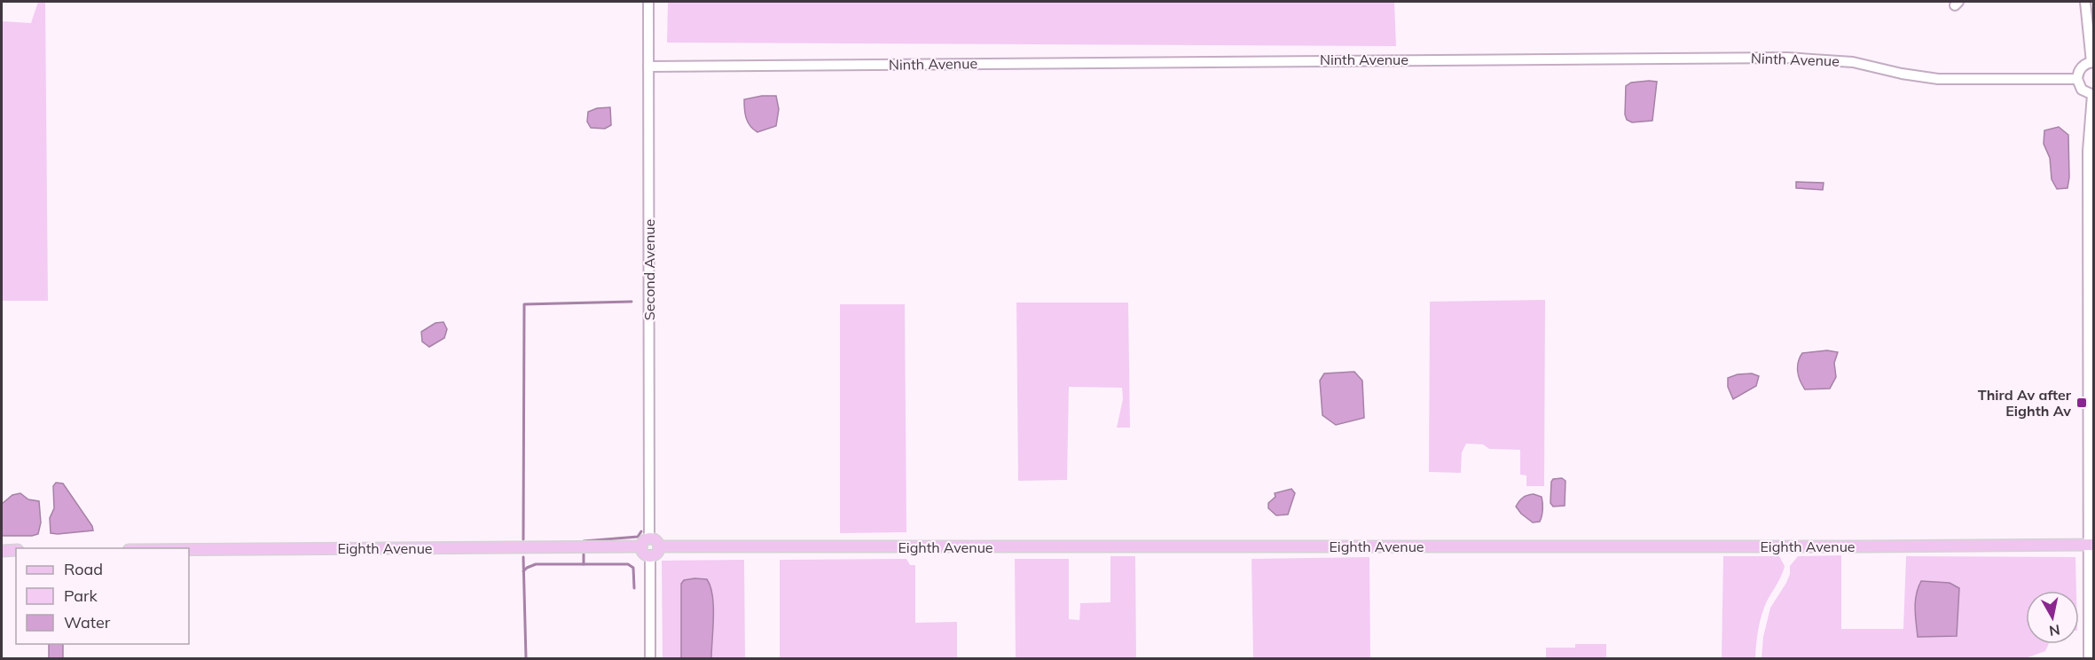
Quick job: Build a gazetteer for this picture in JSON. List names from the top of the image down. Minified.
{"streets":{"main road":["Eighth Avenue"],"street":["Ninth Avenue","Second Avenue"]},"crossings":[["Ninth Avenue","Second Avenue"],["Second Avenue","Eighth Avenue"]],"places":{"transit":["Third Av after Eighth Av"]},"legend":["Road","Park","Water"],"north":"bottom"}
